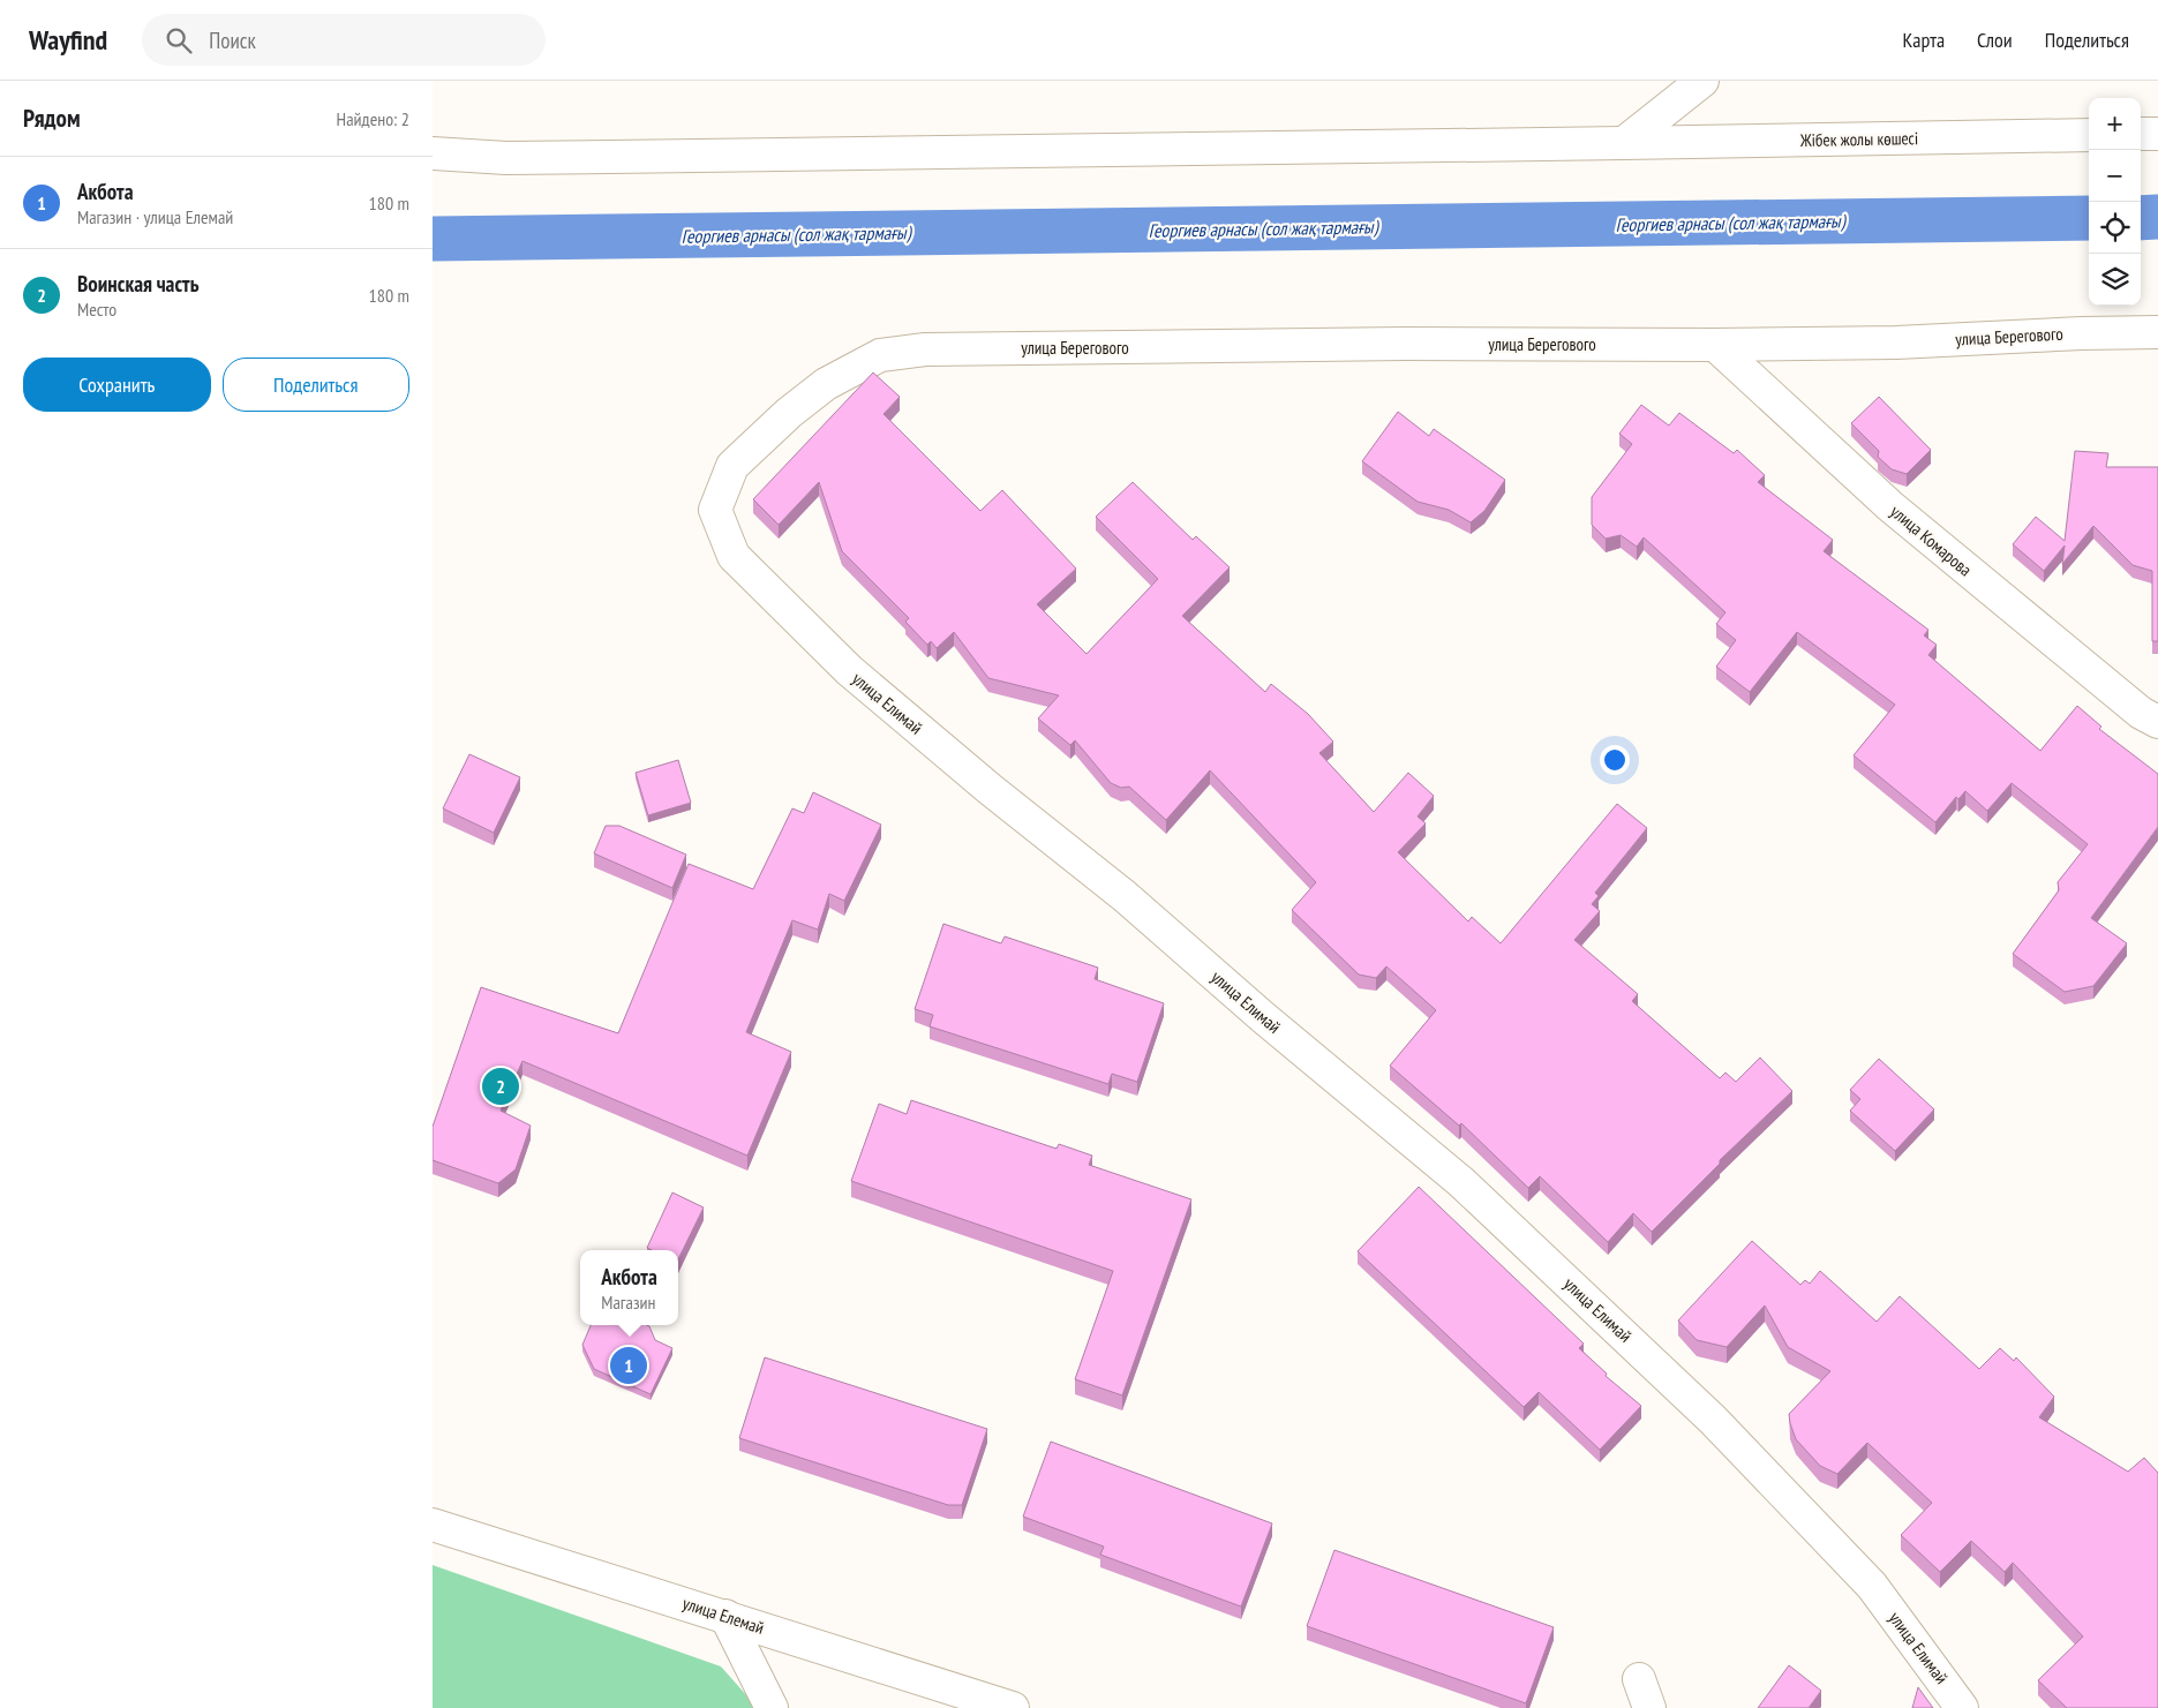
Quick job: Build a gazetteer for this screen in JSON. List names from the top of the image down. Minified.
{"streets":{"street":["Жібек жолы көшесі","улица Берегового","улица Комарова","улица Елимай","улица Елемай"]},"crossings":[["улица Берегового","улица Комарова"],["улица Берегового","улица Елимай"]],"water":["Георгиев арнасы (сол жақ тармағы)"],"page":{"header":"Wayfind","search":"Поиск","nav":["Карта","Слои","Поделиться"],"heading":["Рядом","Найдено: 2"],"map_buttons":["+","−"],"list":[{"mark":"1","name":"Акбота","note":"Магазин · улица Елемай","value":"180 m"},{"mark":"2","name":"Воинская часть","note":"Место","value":"180 m"}],"buttons":["Сохранить","Поделиться"],"pins":["2","1"],"popup":["Акбота","Магазин"]}}
